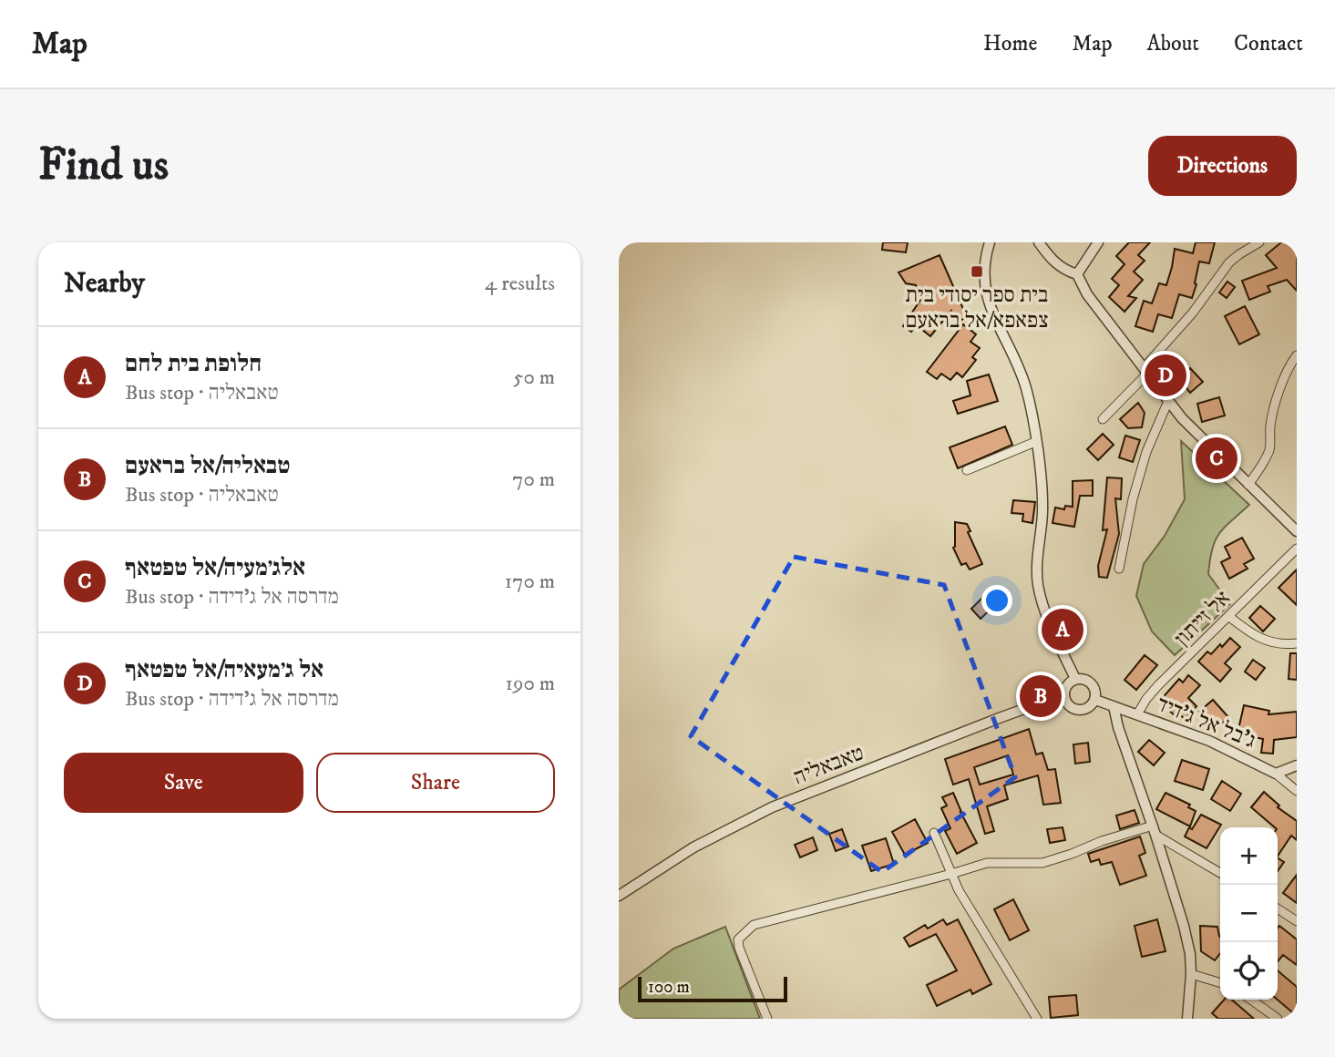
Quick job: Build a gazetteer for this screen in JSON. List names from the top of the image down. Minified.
{"streets":{"street":["אל זייתון","ג'בל אל ג'דיד","טאבאליה"]},"crossings":[["אל זייתון","ג'בל אל ג'דיד"],["ג'בל אל ג'דיד","טאבאליה"]],"places":{"transit":["בית ספר יסודי בית צפאפא/אל בראעם"]},"scale_bar":"100 m","page":{"header":"Map","nav":["Home","Map","About","Contact"],"buttons":["Directions",["Save","Share"]],"title":"Find us","heading":["Nearby","4 results"],"list":[{"mark":"A","name":"חלופת בית לחם","note":"Bus stop · טאבאליה","value":"50 m"},{"mark":"B","name":"טבאליה/אל בראעם","note":"Bus stop · טאבאליה","value":"70 m"},{"mark":"C","name":"אלג׳מעיה/אל טפטאף","note":"Bus stop · מדרסה אל ג'דידה","value":"170 m"},{"mark":"D","name":"אל ג׳מעאיה/אל טפטאף","note":"Bus stop · מדרסה אל ג'דידה","value":"190 m"}],"pins":["D","C","A","B"],"map_buttons":["+","−"],"scale":"100 m"}}
